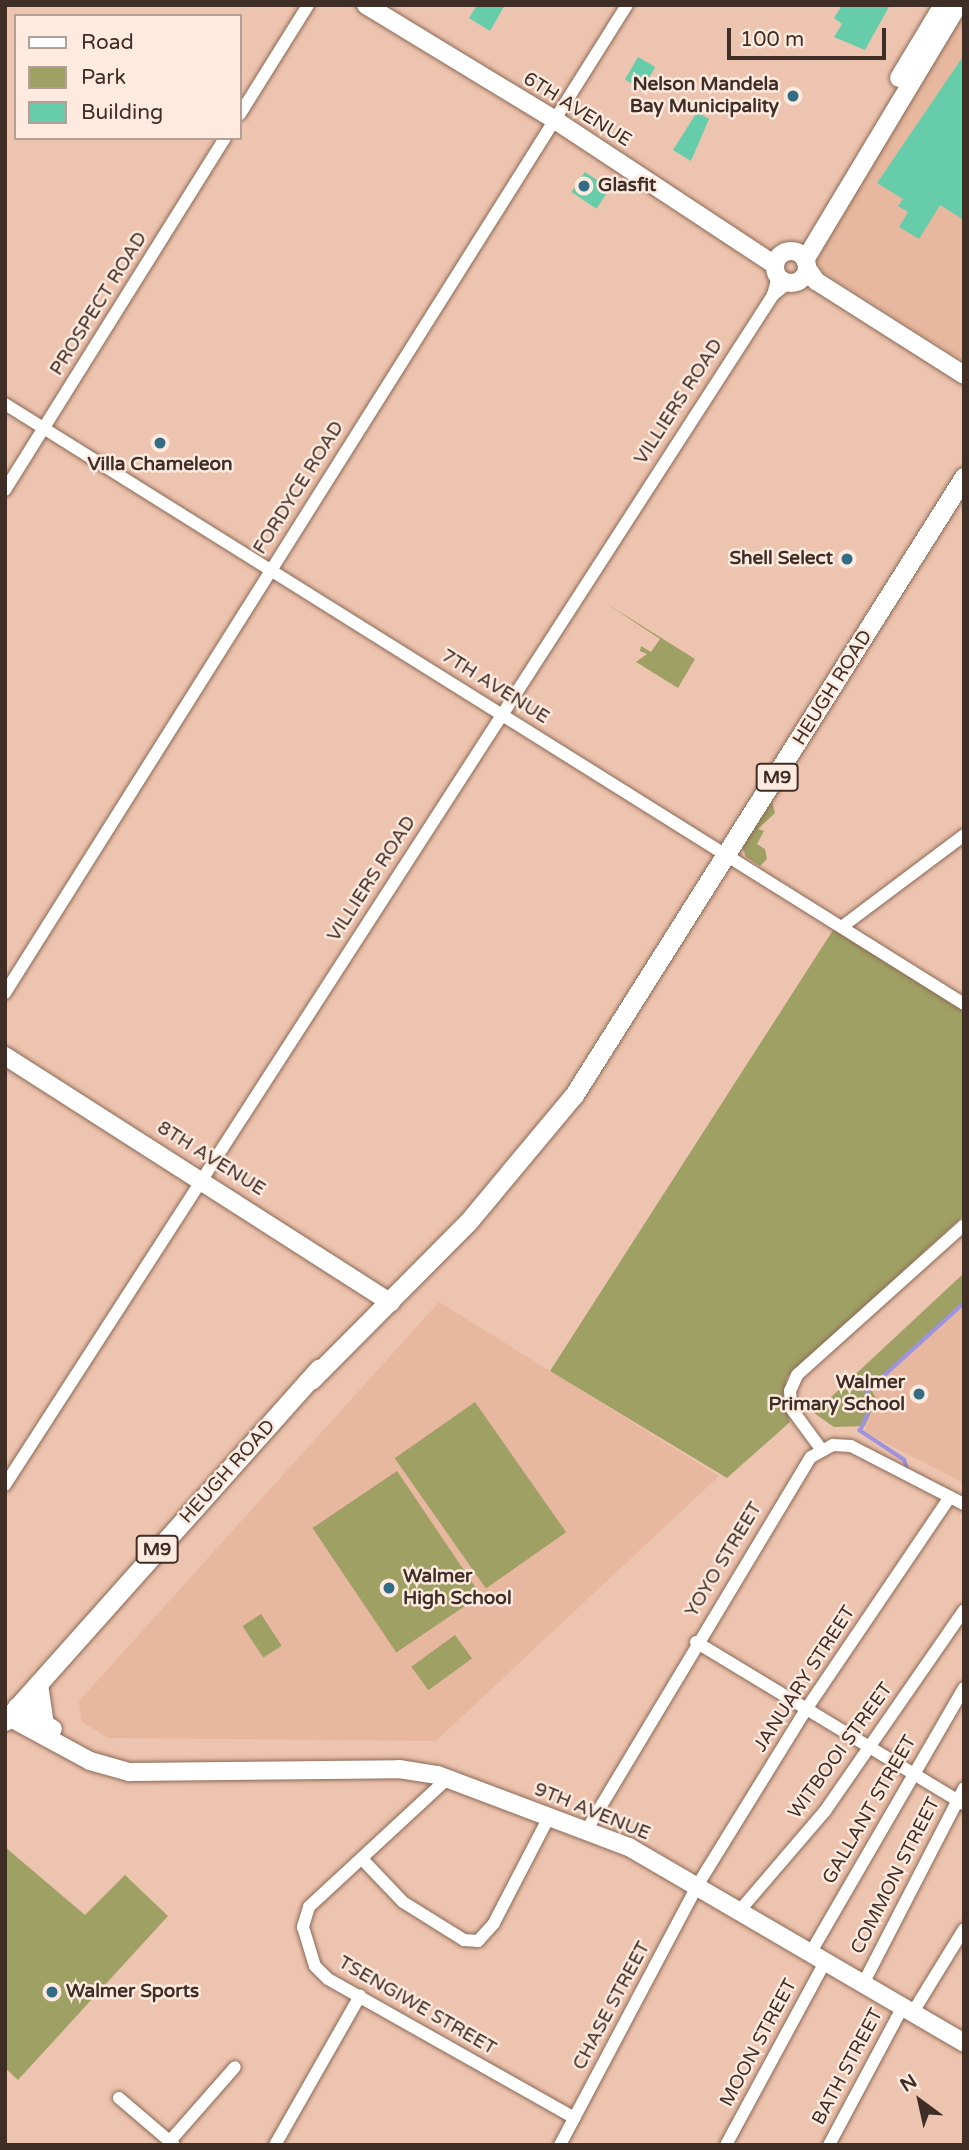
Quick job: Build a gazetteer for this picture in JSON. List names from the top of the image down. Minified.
{"streets":{"main road":["HEUGH ROAD","M9"],"street":["6TH AVENUE","PROSPECT ROAD","VILLIERS ROAD","FORDYCE ROAD","7TH AVENUE","8TH AVENUE","YOYO STREET","JANUARY STREET","WITBOOI STREET","GALLANT STREET","9TH AVENUE","COMMON STREET","TSENGIWE STREET","CHASE STREET","MOON STREET","BATH STREET"]},"crossings":[["6TH AVENUE","VILLIERS ROAD"],["6TH AVENUE","FORDYCE ROAD"],["PROSPECT ROAD","7TH AVENUE"],["VILLIERS ROAD","7TH AVENUE"],["VILLIERS ROAD","8TH AVENUE"],["FORDYCE ROAD","7TH AVENUE"],["7TH AVENUE","HEUGH ROAD"],["HEUGH ROAD","8TH AVENUE"],["HEUGH ROAD","9TH AVENUE"],["YOYO STREET","9TH AVENUE"],["JANUARY STREET","9TH AVENUE"],["JANUARY STREET","CHASE STREET"],["WITBOOI STREET","9TH AVENUE"],["GALLANT STREET","9TH AVENUE"],["GALLANT STREET","MOON STREET"],["9TH AVENUE","COMMON STREET"],["9TH AVENUE","TSENGIWE STREET"],["9TH AVENUE","CHASE STREET"],["9TH AVENUE","MOON STREET"],["9TH AVENUE","BATH STREET"],["TSENGIWE STREET","CHASE STREET"]],"places":["Nelson Mandela Bay Municipality","Glasfit","Villa Chameleon","Shell Select","Walmer Primary School","Walmer High School","Walmer Sports"],"legend":["Road","Park","Building"],"scale_bar":"100 m","north":"top left"}
